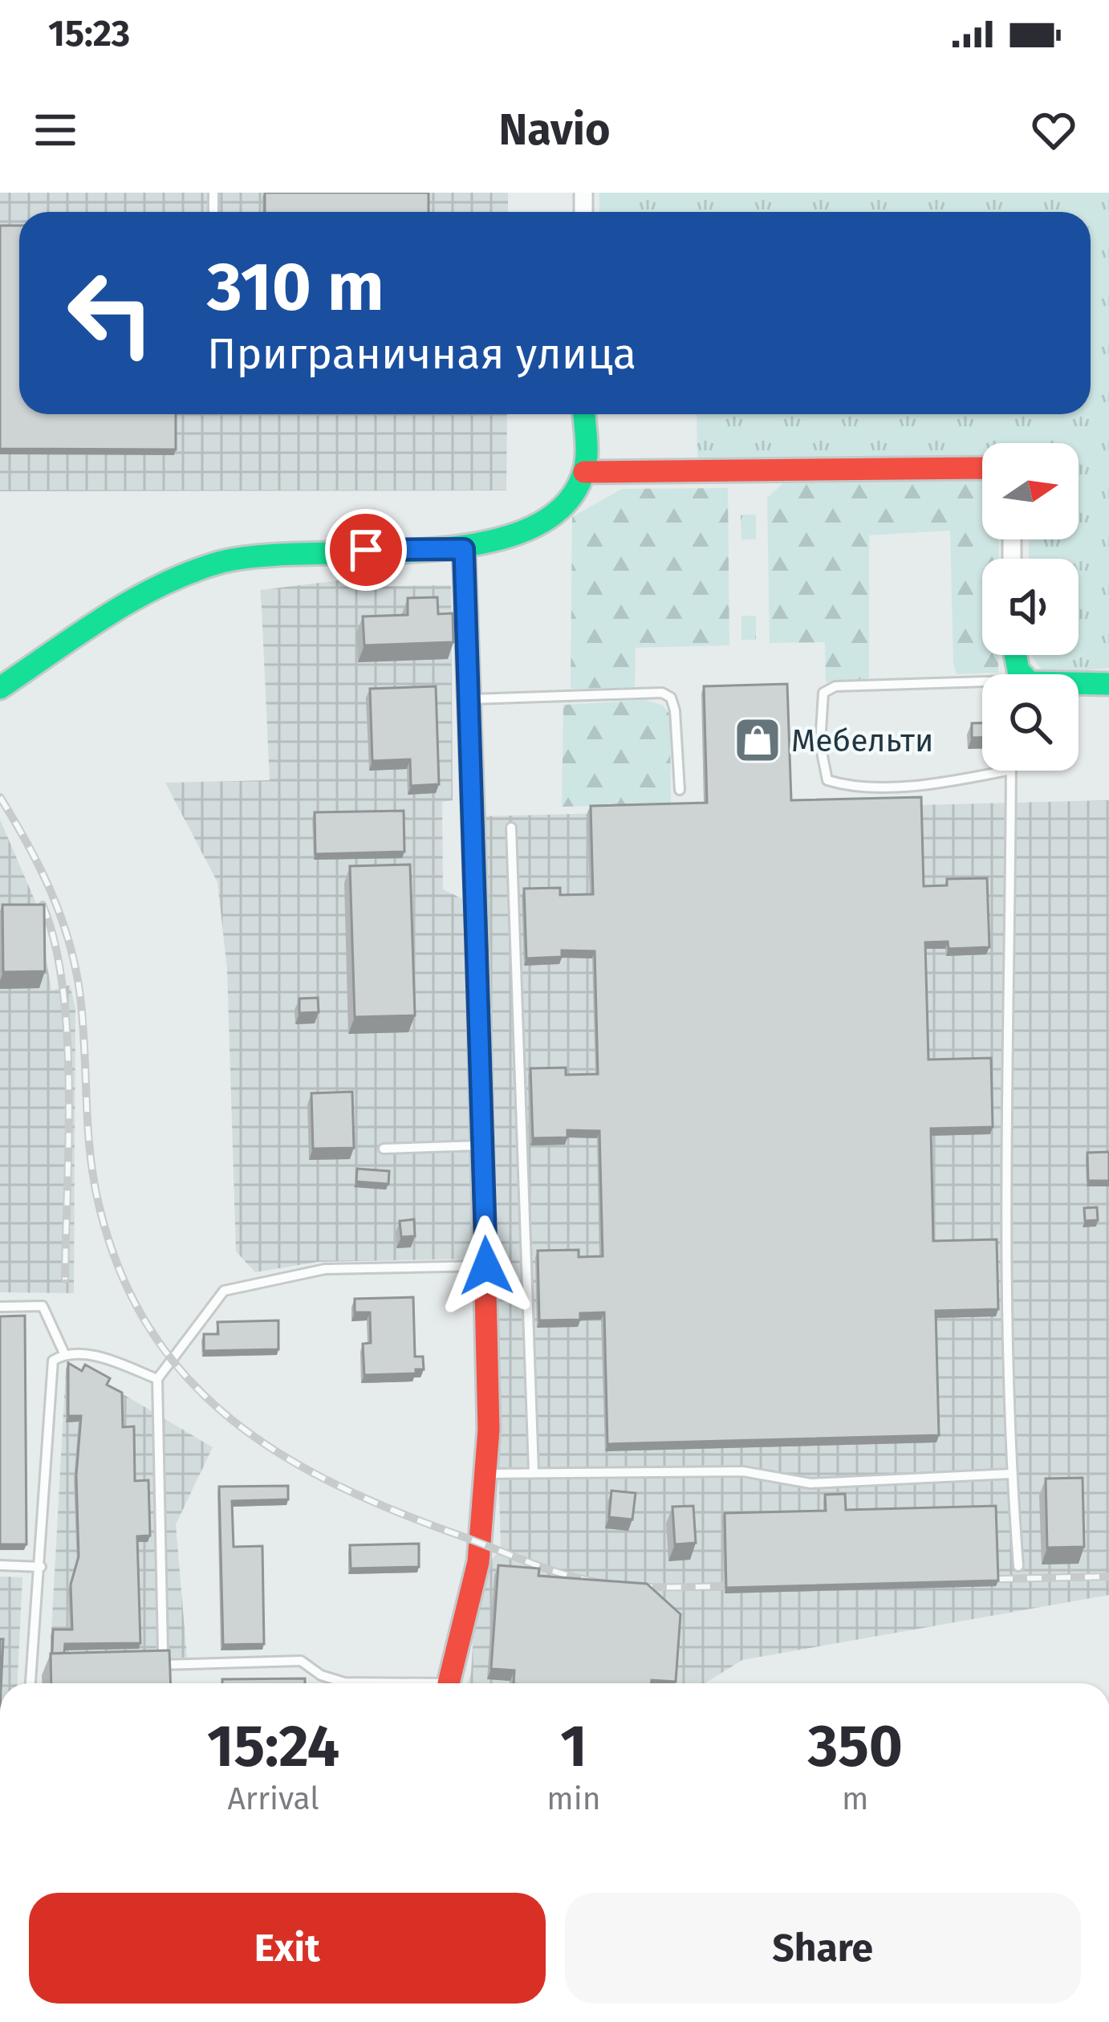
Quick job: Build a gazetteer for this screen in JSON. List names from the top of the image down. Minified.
{"places":{"shop":["Мебельти"]},"north":"right","page":{"status":"15:23","header":"Navio","turn":["310 m","Приграничная улица"],"eta":["15:24","Arrival","1","min","350","m"],"buttons":["Exit","Share"]}}
